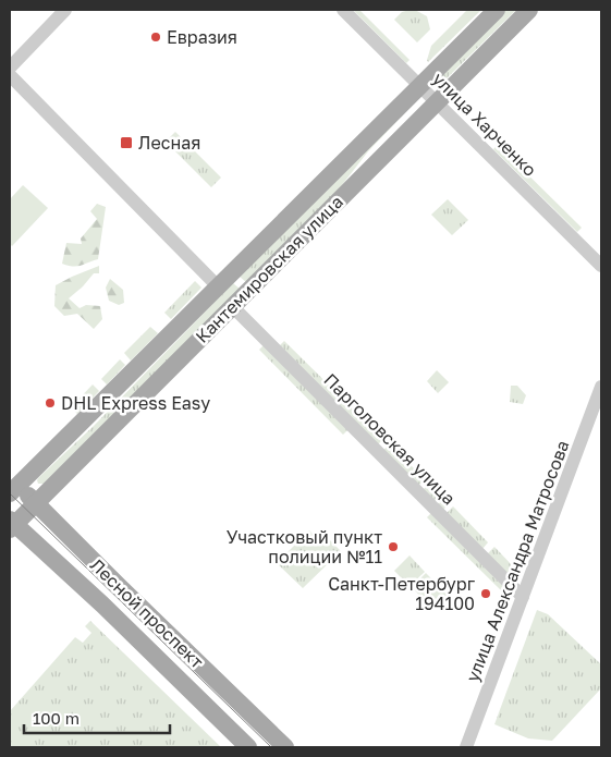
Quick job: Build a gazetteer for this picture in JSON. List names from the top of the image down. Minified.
{"streets":{"main road":["Кантемировская улица","Лесной проспект"],"street":["улица Харченко","Парголовская улица","улица Александра Матросова"]},"crossings":[["улица Харченко","Кантемировская улица"],["Кантемировская улица","Парголовская улица"],["Кантемировская улица","Лесной проспект"],["Парголовская улица","улица Александра Матросова"]],"places":{"other":["Евразия","DHL Express Easy","Участковый пункт полиции №11","Санкт-Петербург 194100"],"transit":["Лесная"]},"scale_bar":"100 m"}
